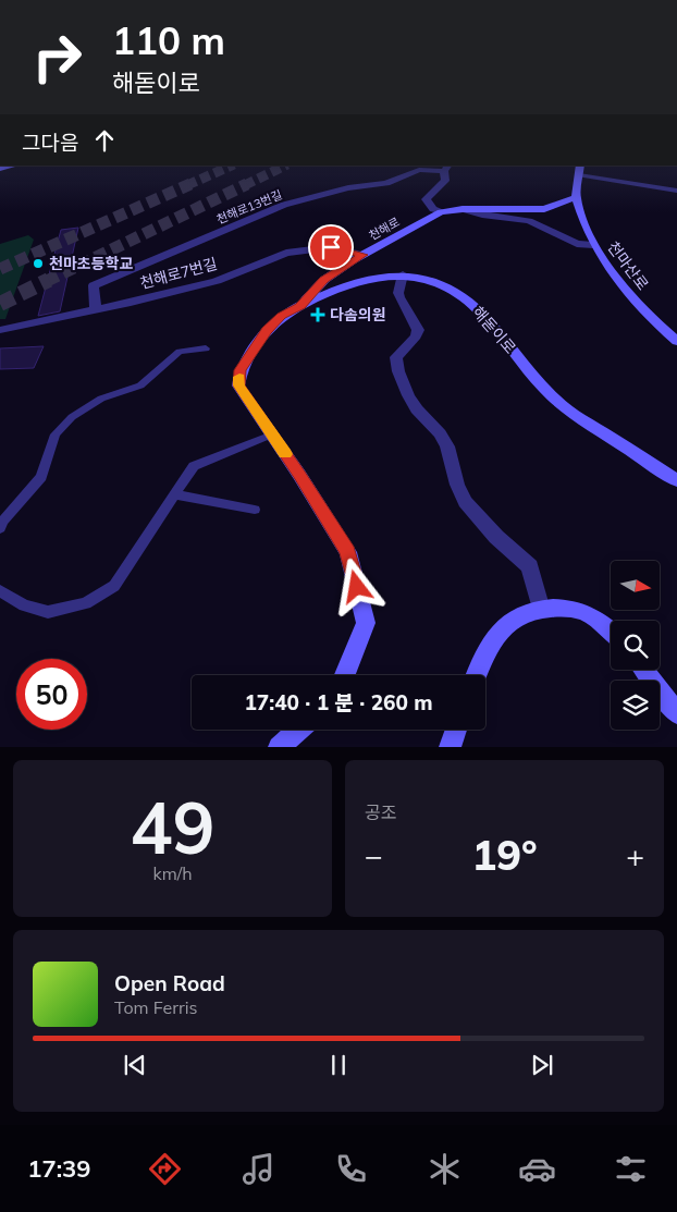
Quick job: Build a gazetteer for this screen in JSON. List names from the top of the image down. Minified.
{"streets":{"street":["천해로13번길","천해로","천마산로","천해로7번길","해돋이로"]},"crossings":[["천해로13번길","천해로"],["천해로13번길","천해로7번길"],["천해로","천마산로"],["천해로","천해로7번길"],["천해로","해돋이로"]],"places":{"other":["천마초등학교"],"health":["다솜의원"]},"north":"right","page":{"turn":["110 m","해돋이로"],"then":"그다음","limit":"50","trip":"17:40 · 1 분 · 260 m","tile":[["49","km/h"],"공조"],"heat":["−","19°","+"],"song":["Open Road","Tom Ferris"],"tabs":"17:39"}}
